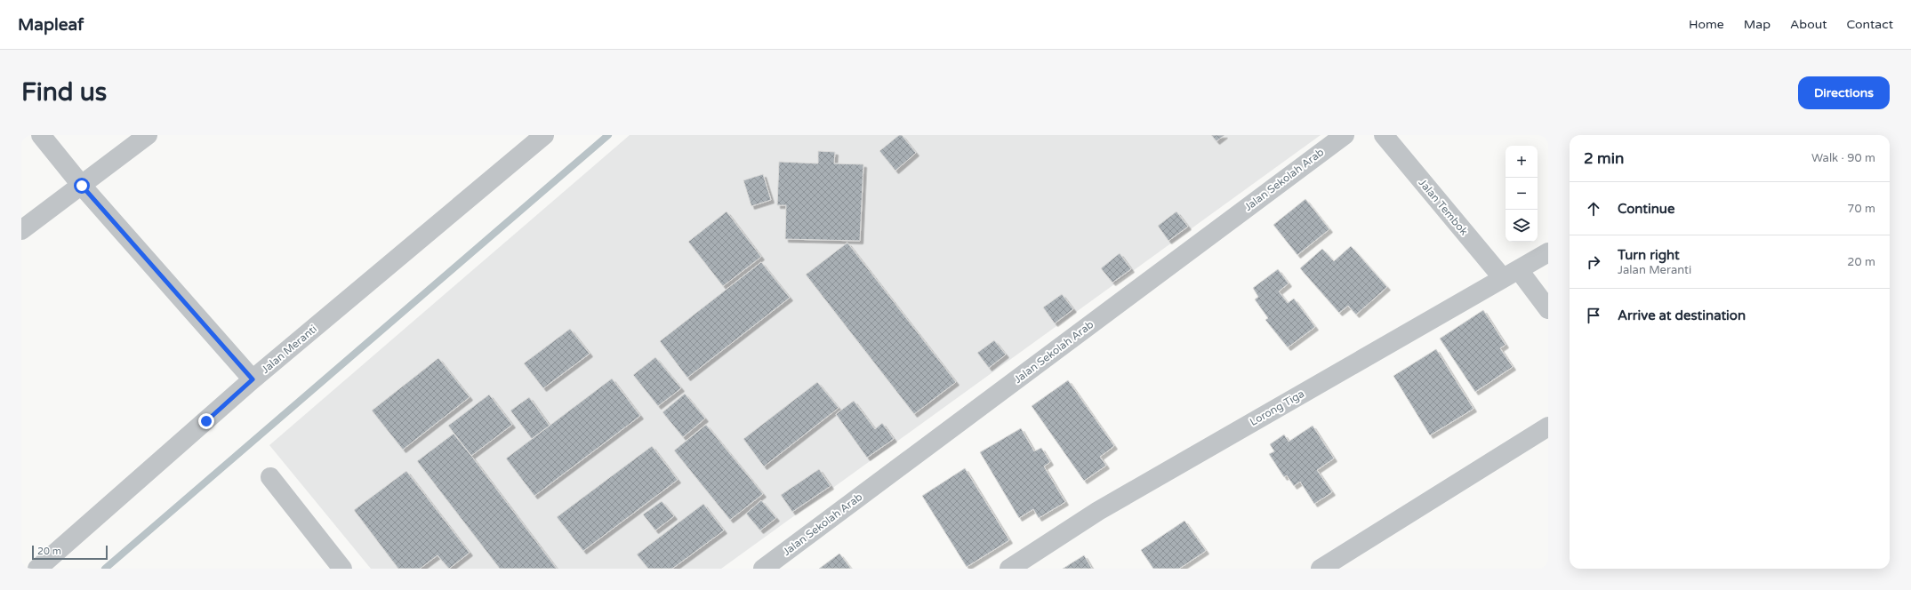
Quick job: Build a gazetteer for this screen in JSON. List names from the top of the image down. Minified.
{"streets":{"street":["Jalan Sekolah Arab","Jalan Tembok","Jalan Meranti","Lorong Tiga"]},"crossings":[["Jalan Tembok","Lorong Tiga"]],"scale_bar":"20 m","page":{"header":"Mapleaf","nav":["Home","Map","About","Contact"],"buttons":"Directions","title":"Find us","heading":["2 min","Walk · 90 m"],"map_buttons":["+","−"],"list":[["Continue","70 m"],["Turn right","Jalan Meranti","20 m"],"Arrive at destination"],"scale":"20 m"}}
